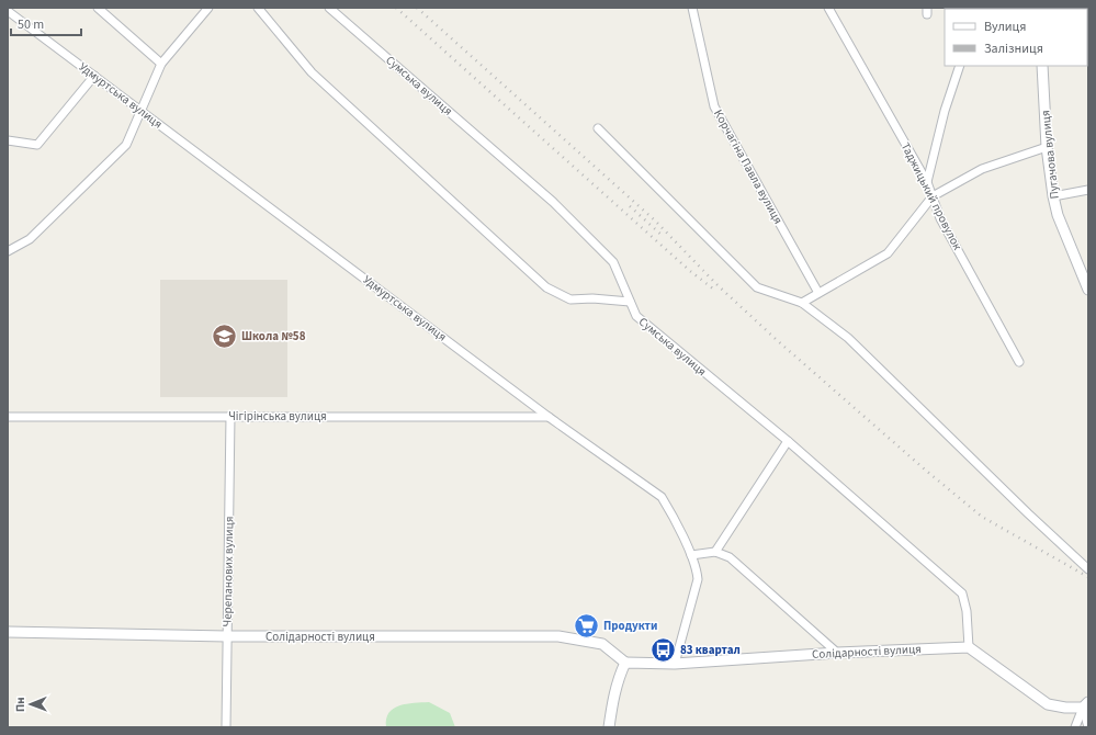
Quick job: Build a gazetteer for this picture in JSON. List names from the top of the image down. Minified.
{"streets":{"street":["Сумська вулиця","Удмуртська вулиця","Пугачова вулиця","Корчагіна Павла вулиця","Таджицький провулок","Чiгiрiнська вулиця","Черепанових вулиця","Солідарності вулиця"]},"crossings":[["Сумська вулиця","Солідарності вулиця"],["Удмуртська вулиця","Чiгiрiнська вулиця"],["Удмуртська вулиця","Солідарності вулиця"],["Чiгiрiнська вулиця","Черепанових вулиця"],["Черепанових вулиця","Солідарності вулиця"]],"places":{"school or university":["Школа №58"],"supermarket":["Продукти"],"bus stop":["83 квартал"]},"legend":["Вулиця","Залізниця"],"scale_bar":"50 m","north":"left"}
